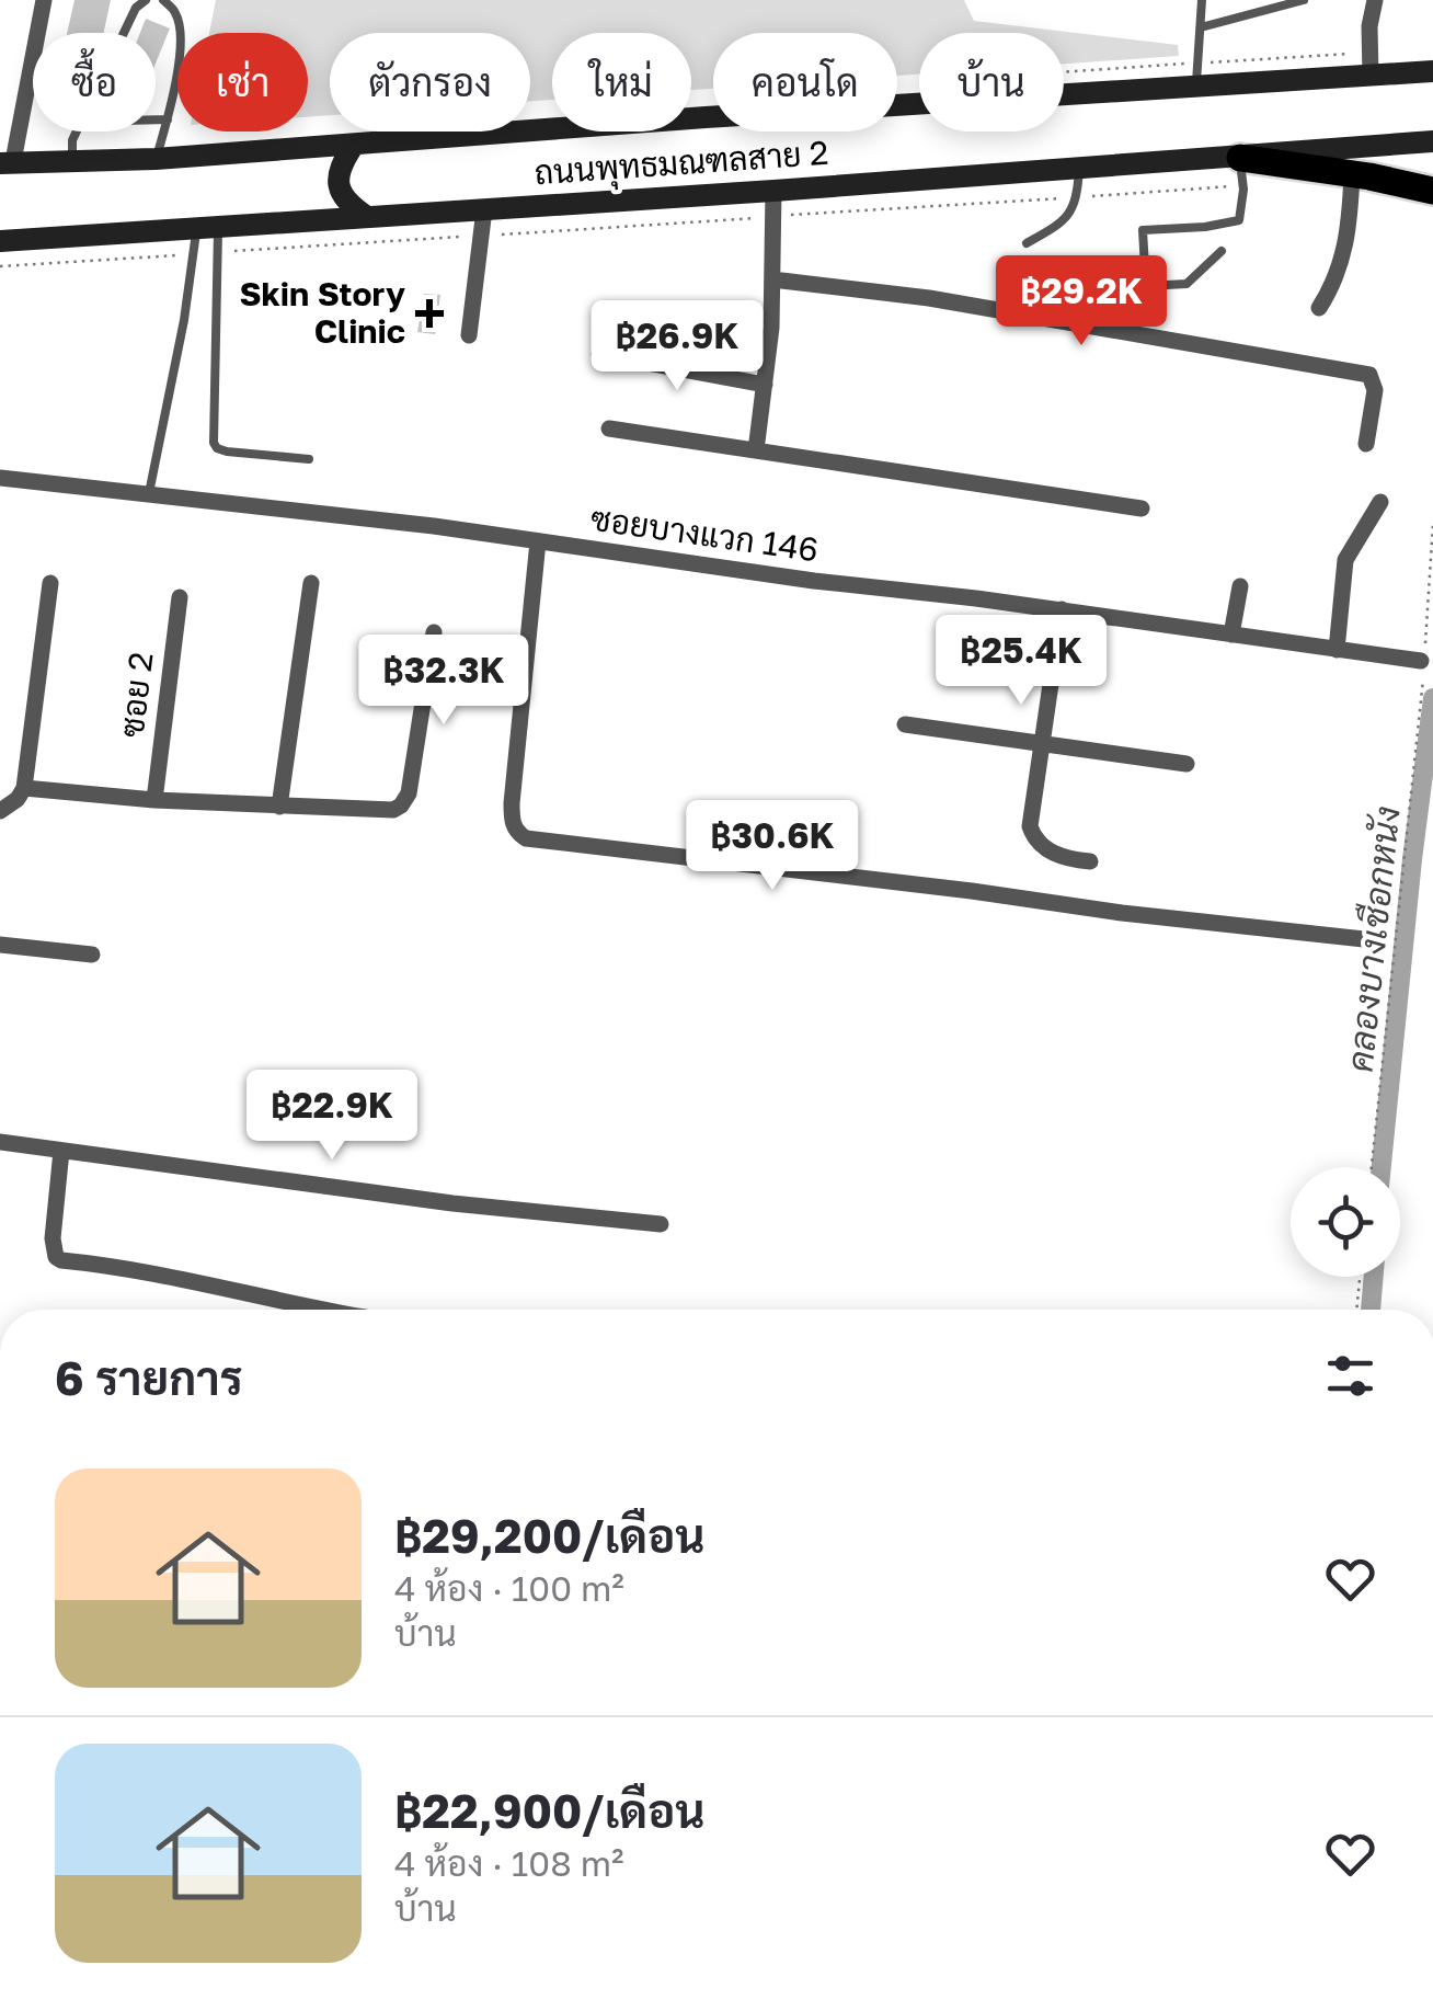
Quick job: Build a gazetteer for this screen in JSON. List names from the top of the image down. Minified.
{"streets":{"main road":["ถนนพุทธมณฑลสาย 2"],"street":["ซอยบางแวก 146","ซอย 2"]},"water":["คลองบางเชือกหนัง"],"places":{"health":["Skin Story Clinic"]},"page":{"chip":["ซื้อ","เช่า","ตัวกรอง","ใหม่","คอนโด","บ้าน"],"price":["฿29.2K","฿26.9K","฿25.4K","฿32.3K","฿30.6K","฿22.9K"],"heading":"6 รายการ","list":[{"name":"฿29,200/เดือน","note":"4 ห้อง · 100 m² · บ้าน"},{"name":"฿22,900/เดือน","note":"4 ห้อง · 108 m² · บ้าน"}]}}
